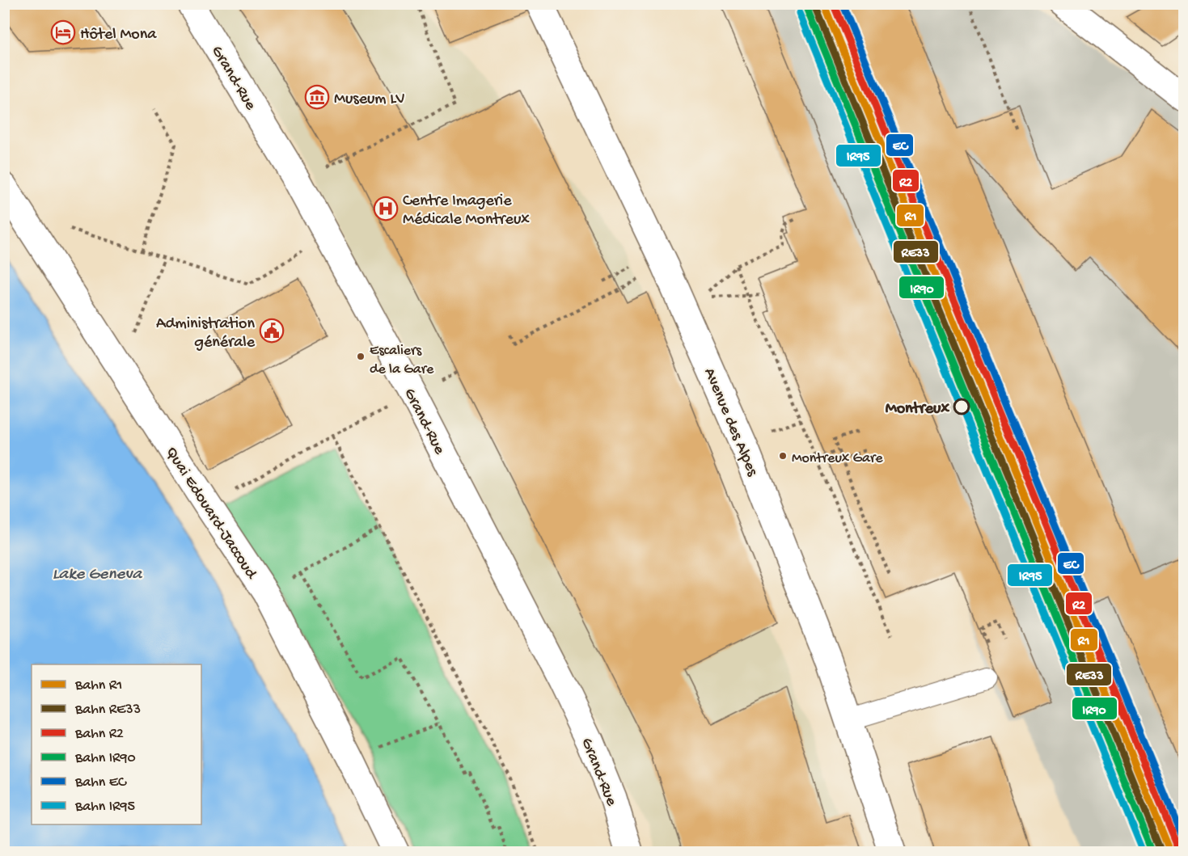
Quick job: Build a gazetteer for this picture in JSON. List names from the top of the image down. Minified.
{"streets":{"street":["Grand-Rue","Avenue des Alpes","Quai Edouard-Jaccoud"]},"water":["Lake Geneva"],"places":{"hotel":["Hôtel Mona"],"museum":["Museum LV"],"hospital":["Centre Imagerie Médicale Montreux"],"public building":["Administration générale"],"other":["Escaliers de la Gare","Montreux","Montreux Gare"]},"lines":["rail line R1","rail line R2","rail line EC","rail line RE33","rail line IR90","rail line IR95"],"legend":["Bahn R1","Bahn RE33","Bahn R2","Bahn IR90","Bahn EC","Bahn IR95"]}
